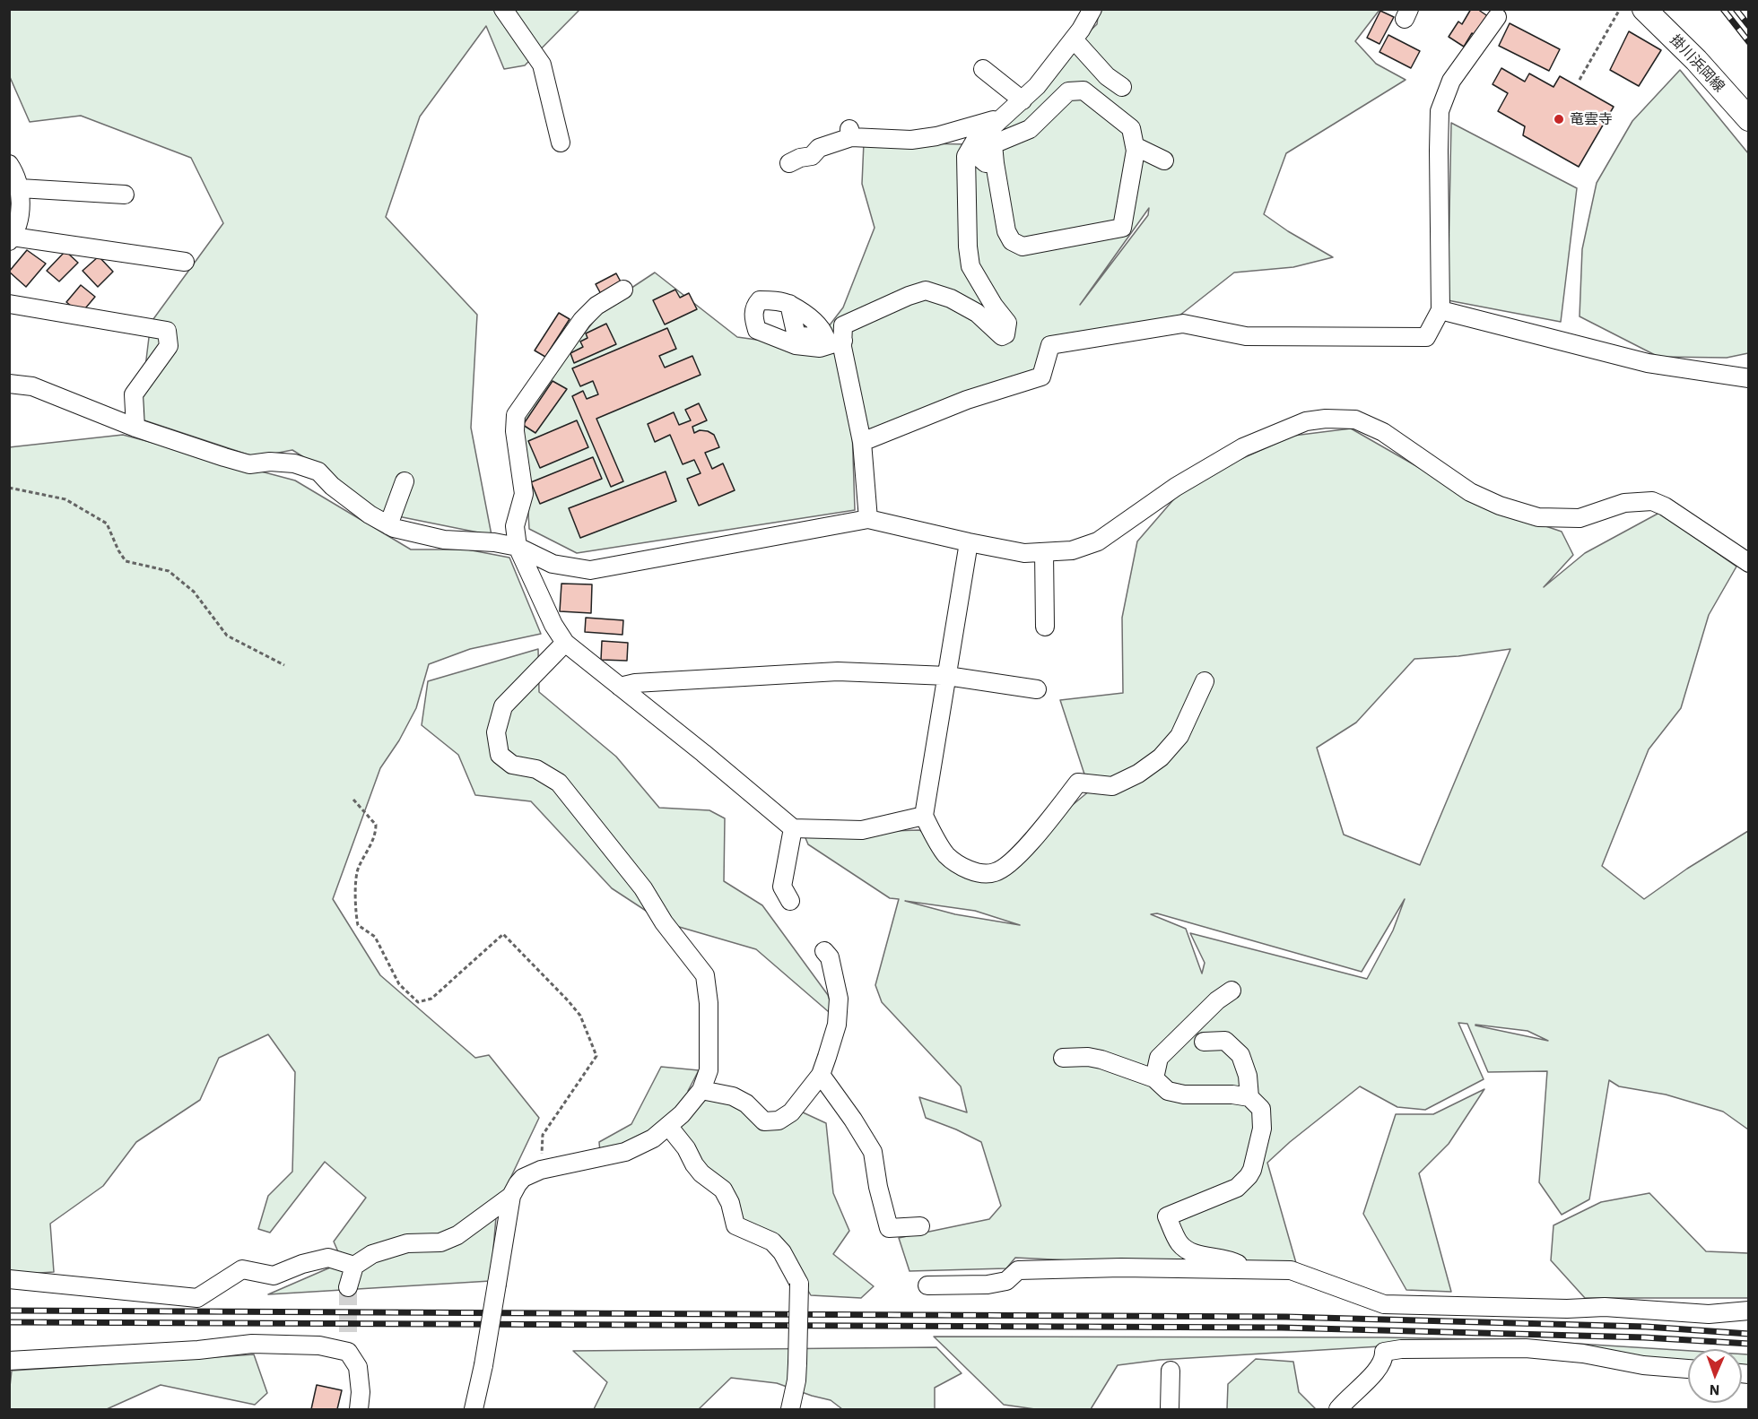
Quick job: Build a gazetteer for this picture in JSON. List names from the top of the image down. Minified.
{"streets":{"main road":["掛川浜岡線"]},"places":["竜雲寺"],"north":"bottom"}
